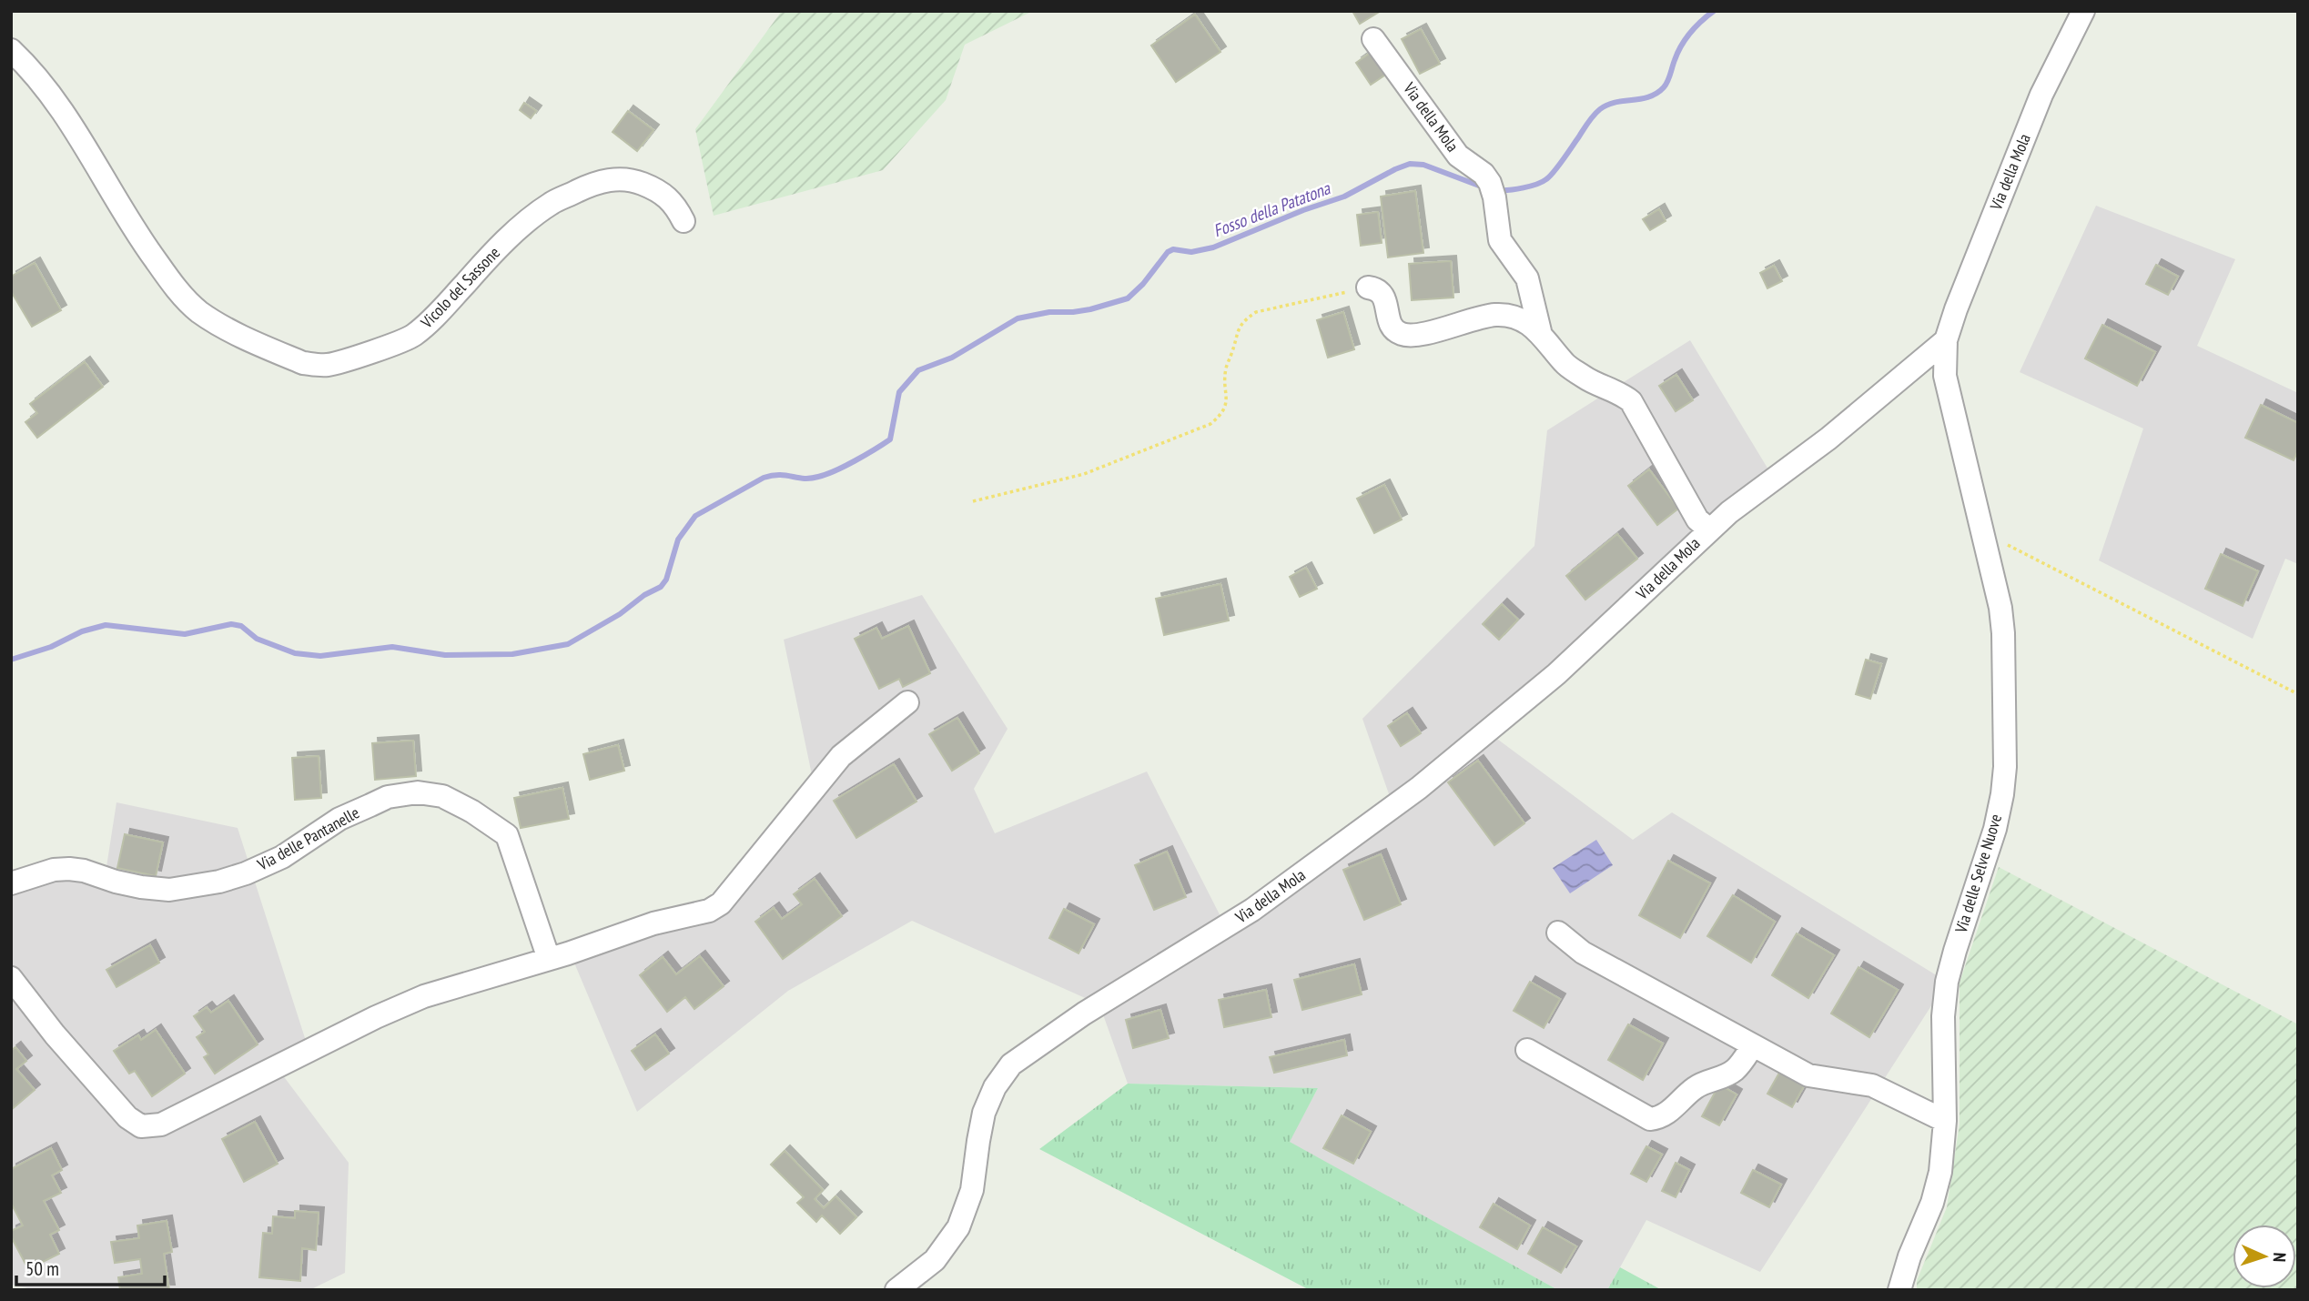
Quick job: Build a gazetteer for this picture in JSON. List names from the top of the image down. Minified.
{"streets":{"street":["Via della Mola","Vicolo del Sassone","Via delle Pantanelle","Via delle Selve Nuove"]},"crossings":[["Via della Mola","Via delle Selve Nuove"]],"water":["Fosso della Patatona"],"scale_bar":"50 m","north":"right"}
